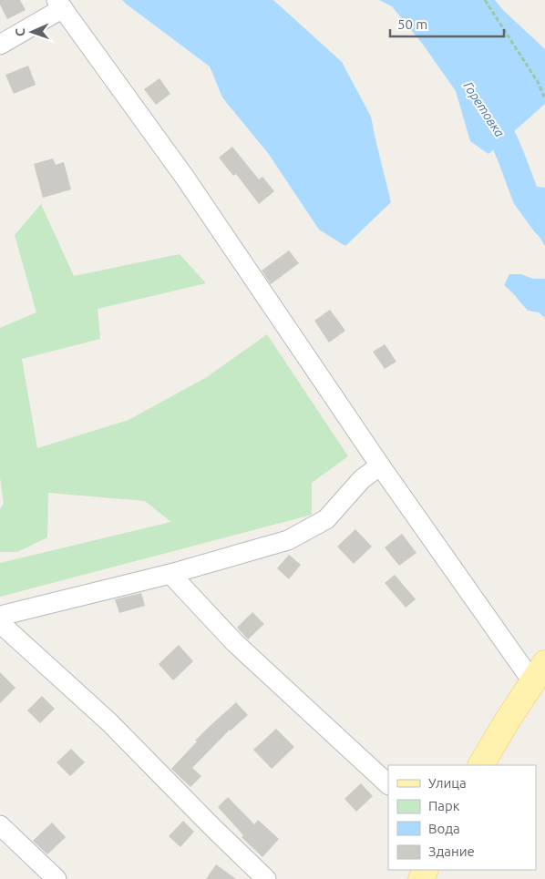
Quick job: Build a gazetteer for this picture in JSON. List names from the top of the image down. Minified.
{"water":["Горетовка"],"legend":["Улица","Парк","Вода","Здание"],"scale_bar":"50 m","north":"left"}
